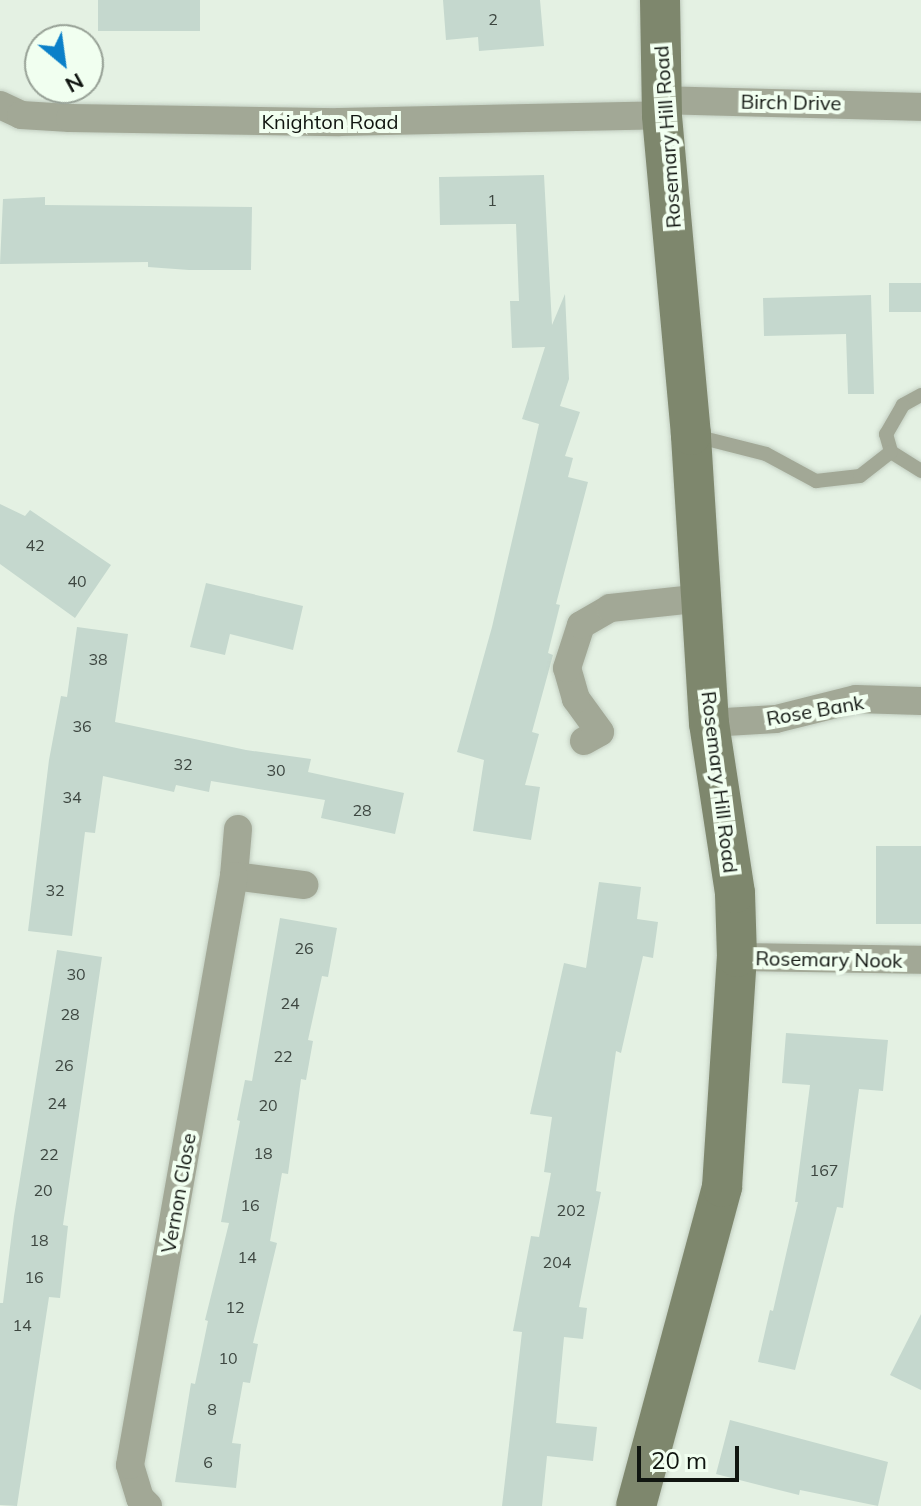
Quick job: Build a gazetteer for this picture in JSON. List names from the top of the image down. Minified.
{"streets":{"main road":["Rosemary Hill Road"],"street":["Birch Drive","Knighton Road","Rose Bank","Rosemary Nook","Vernon Close"]},"crossings":[["Birch Drive","Knighton Road"],["Birch Drive","Rosemary Hill Road"],["Knighton Road","Rosemary Hill Road"],["Rosemary Hill Road","Rose Bank"],["Rosemary Hill Road","Rosemary Nook"]],"house_numbers":["2","1","42","40","38","36","32","30","34","28","32","26","30","24","28","22","26","24","20","18","22","167","20","16","202","18","14","204","16","12","14","10","8","6"],"scale_bar":"20 m","north":"bottom right"}
